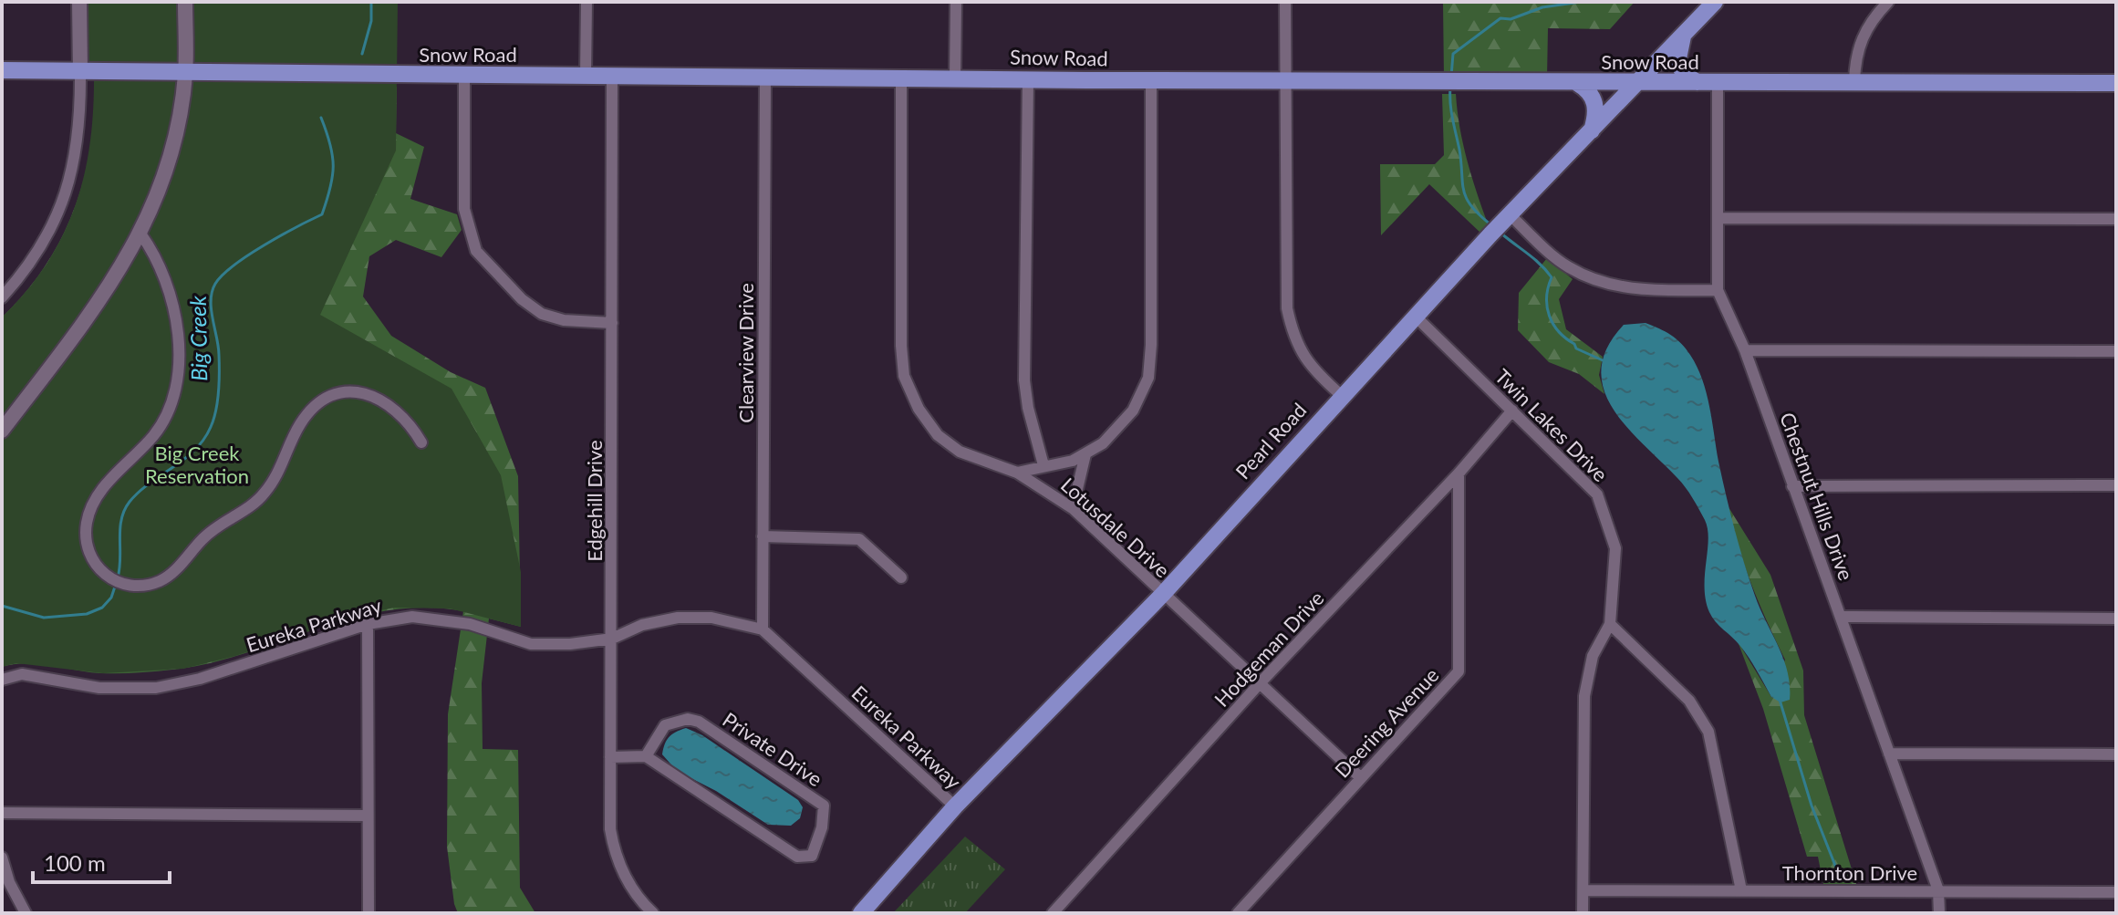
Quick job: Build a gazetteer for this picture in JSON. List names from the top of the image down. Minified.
{"streets":{"main road":["Snow Road","Pearl Road"],"street":["Clearview Drive","Twin Lakes Drive","Chestnut Hills Drive","Edgehill Drive","Lotusdale Drive","Eureka Parkway","Hodgeman Drive","Deering Avenue","Private Drive","Thornton Drive"]},"crossings":[["Snow Road","Clearview Drive"],["Snow Road","Pearl Road"],["Snow Road","Chestnut Hills Drive"],["Snow Road","Edgehill Drive"],["Snow Road","Lotusdale Drive"],["Clearview Drive","Eureka Parkway"],["Twin Lakes Drive","Pearl Road"],["Twin Lakes Drive","Hodgeman Drive"],["Pearl Road","Lotusdale Drive"],["Pearl Road","Eureka Parkway"],["Chestnut Hills Drive","Thornton Drive"],["Edgehill Drive","Eureka Parkway"],["Lotusdale Drive","Hodgeman Drive"],["Lotusdale Drive","Deering Avenue"],["Hodgeman Drive","Deering Avenue"]],"water":["Big Creek"],"parks":["Big Creek Reservation"],"scale_bar":"100 m"}
